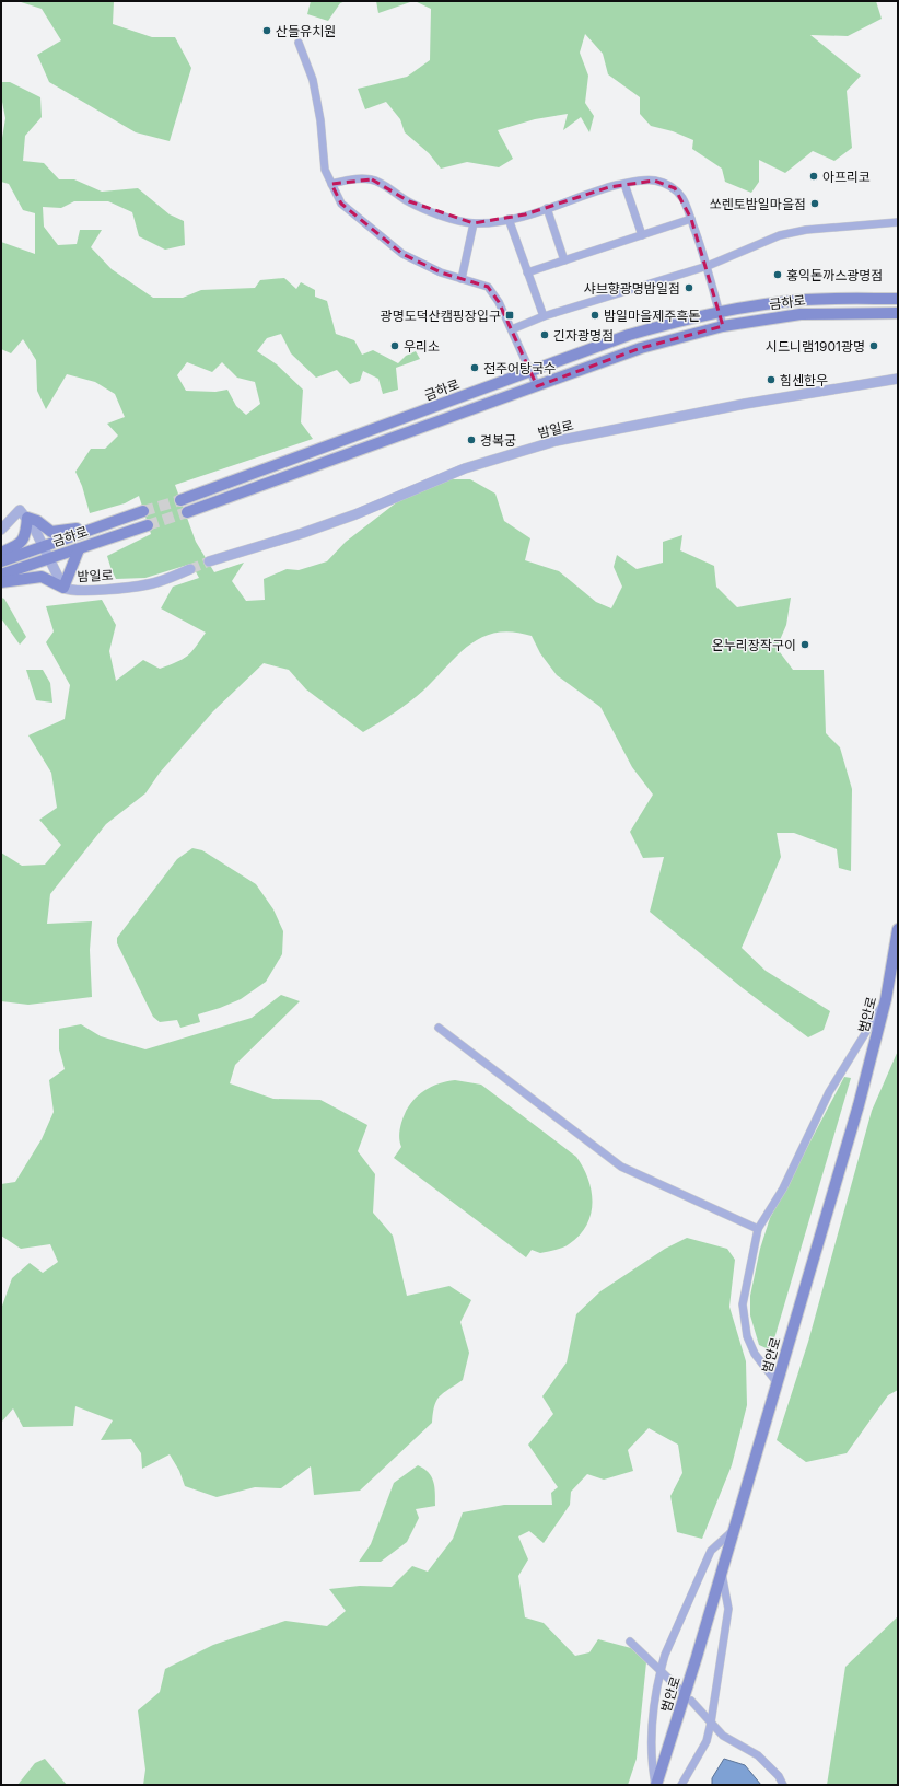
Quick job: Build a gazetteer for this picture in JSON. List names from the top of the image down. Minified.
{"streets":{"main road":["금하로","범안로"],"street":["밤일로"]},"crossings":[["금하로","밤일로"]],"places":{"other":["산들유치원","아프리코","쏘렌토밤일마을점","홍익돈까스광명점","샤브향광명밤일점","밤일마을제주흑돈","긴자광명점","우리소","시드니램1901광명","전주어탕국수","힘센한우","경복궁","온누리장작구이"],"transit":["광명도덕산캠핑장입구"]}}
